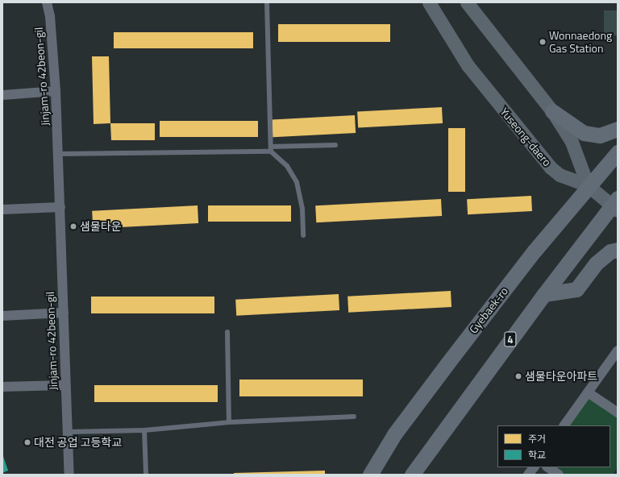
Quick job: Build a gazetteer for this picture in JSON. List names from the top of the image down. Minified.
{"streets":{"main road":["Gyebaek-ro","4"],"street":["Jinjam-ro 42beon-gil","Yuseong-daero"]},"crossings":[["Yuseong-daero","Gyebaek-ro"]],"places":["Wonnaedong Gas Station","샘물타운","샘물타운아파트","대전 공업 고등학교"],"legend":["주거","학교"]}
